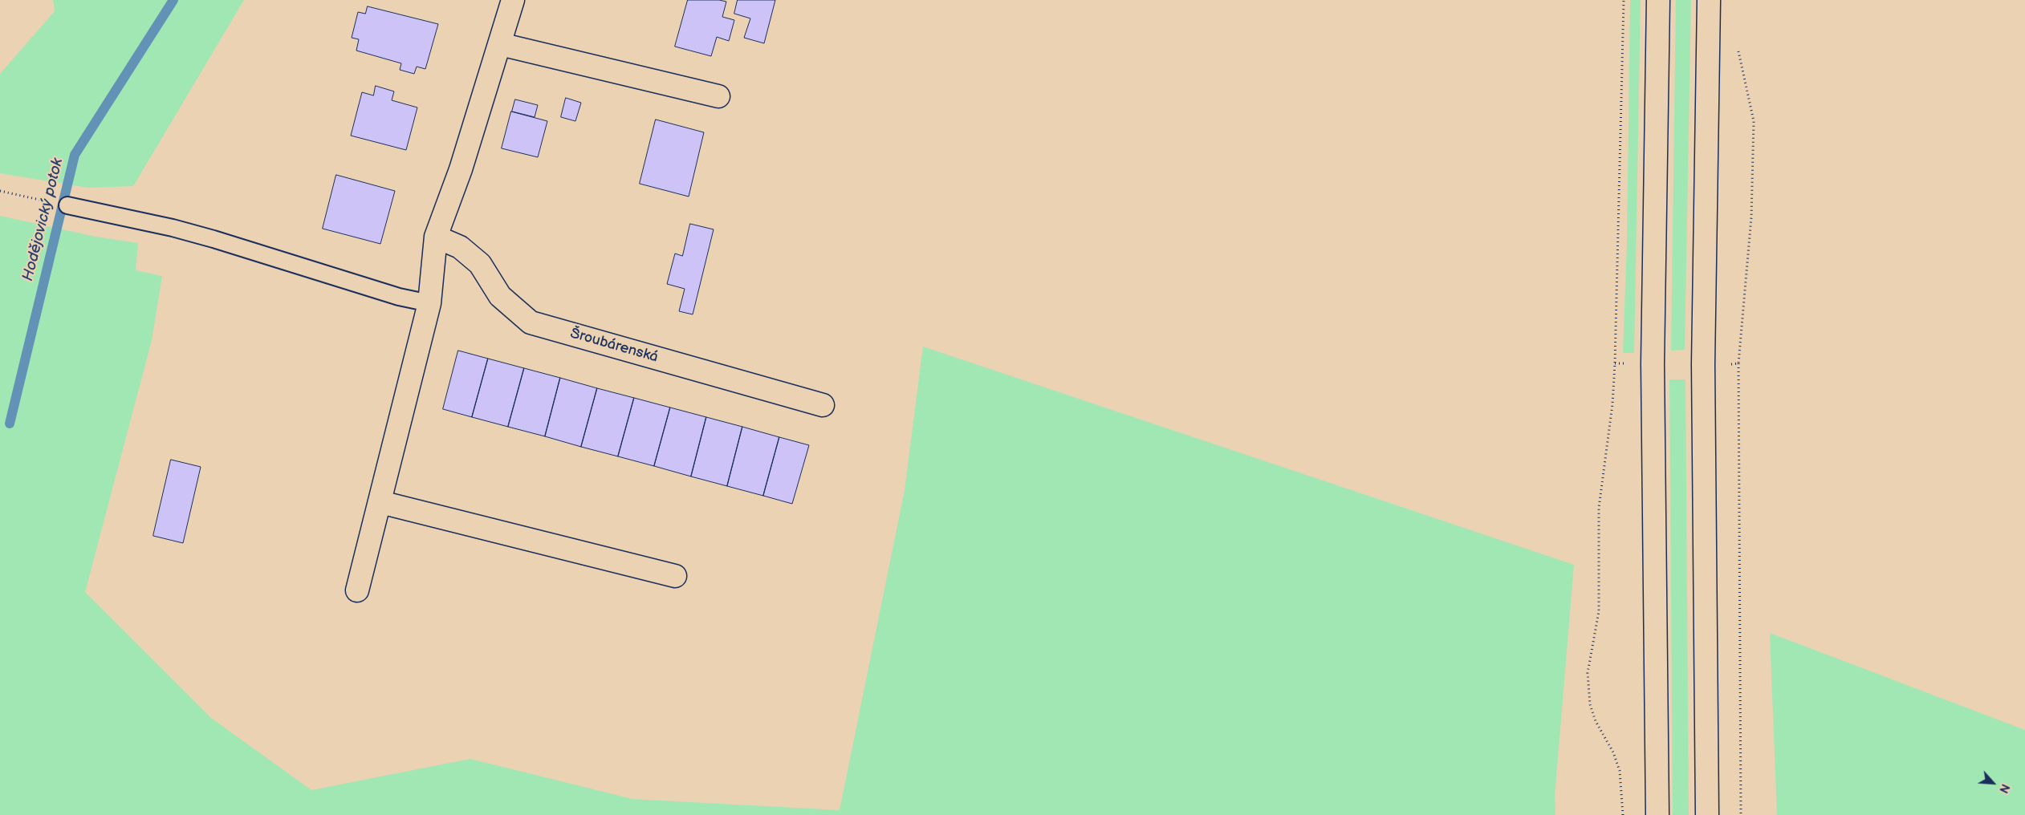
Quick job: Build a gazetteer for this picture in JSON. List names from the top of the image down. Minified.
{"streets":{"main road":["Šroubárenská"]},"water":["Hodějovický potok"],"north":"bottom right"}
